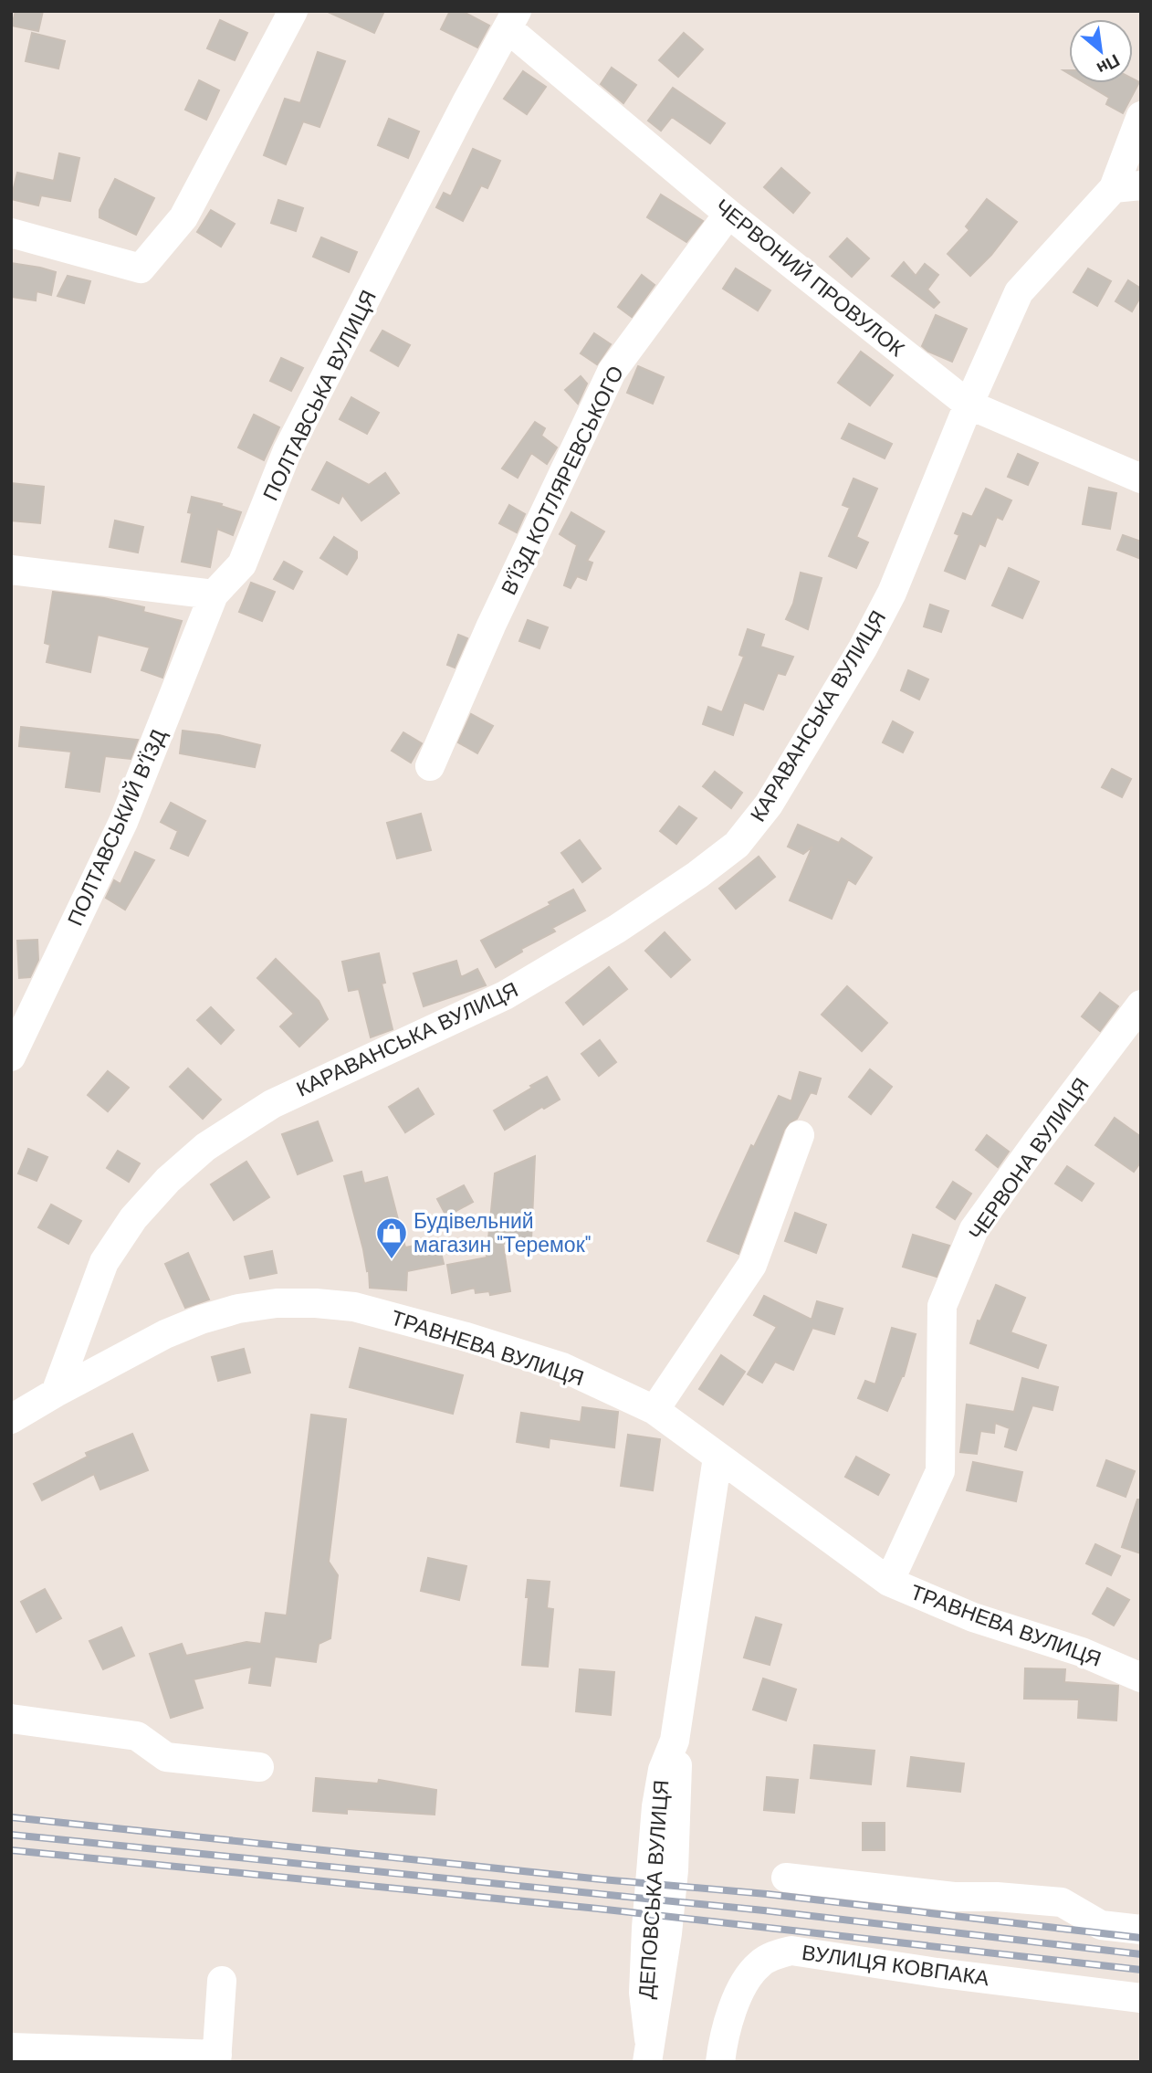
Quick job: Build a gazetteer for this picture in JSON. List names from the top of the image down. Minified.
{"streets":{"street":["ЧЕРВОНИЙ ПРОВУЛОК","ПОЛТАВСЬКА ВУЛИЦЯ","В’ЇЗД КОТЛЯРЕВСЬКОГО","КАРАВАНСЬКА ВУЛИЦЯ","ПОЛТАВСЬКИЙ В’ЇЗД","ЧЕРВОНА ВУЛИЦЯ","ТРАВНЕВА ВУЛИЦЯ","ДЕПОВСЬКА ВУЛИЦЯ","ВУЛИЦЯ КОВПАКА"]},"crossings":[["ЧЕРВОНИЙ ПРОВУЛОК","ПОЛТАВСЬКА ВУЛИЦЯ"],["ЧЕРВОНИЙ ПРОВУЛОК","В’ЇЗД КОТЛЯРЕВСЬКОГО"],["ЧЕРВОНИЙ ПРОВУЛОК","КАРАВАНСЬКА ВУЛИЦЯ"],["ПОЛТАВСЬКА ВУЛИЦЯ","ПОЛТАВСЬКИЙ В’ЇЗД"],["КАРАВАНСЬКА ВУЛИЦЯ","ТРАВНЕВА ВУЛИЦЯ"],["ЧЕРВОНА ВУЛИЦЯ","ТРАВНЕВА ВУЛИЦЯ"],["ТРАВНЕВА ВУЛИЦЯ","ДЕПОВСЬКА ВУЛИЦЯ"]],"places":{"shop":["Будівельний магазин \"Теремок\""]},"north":"bottom right"}
